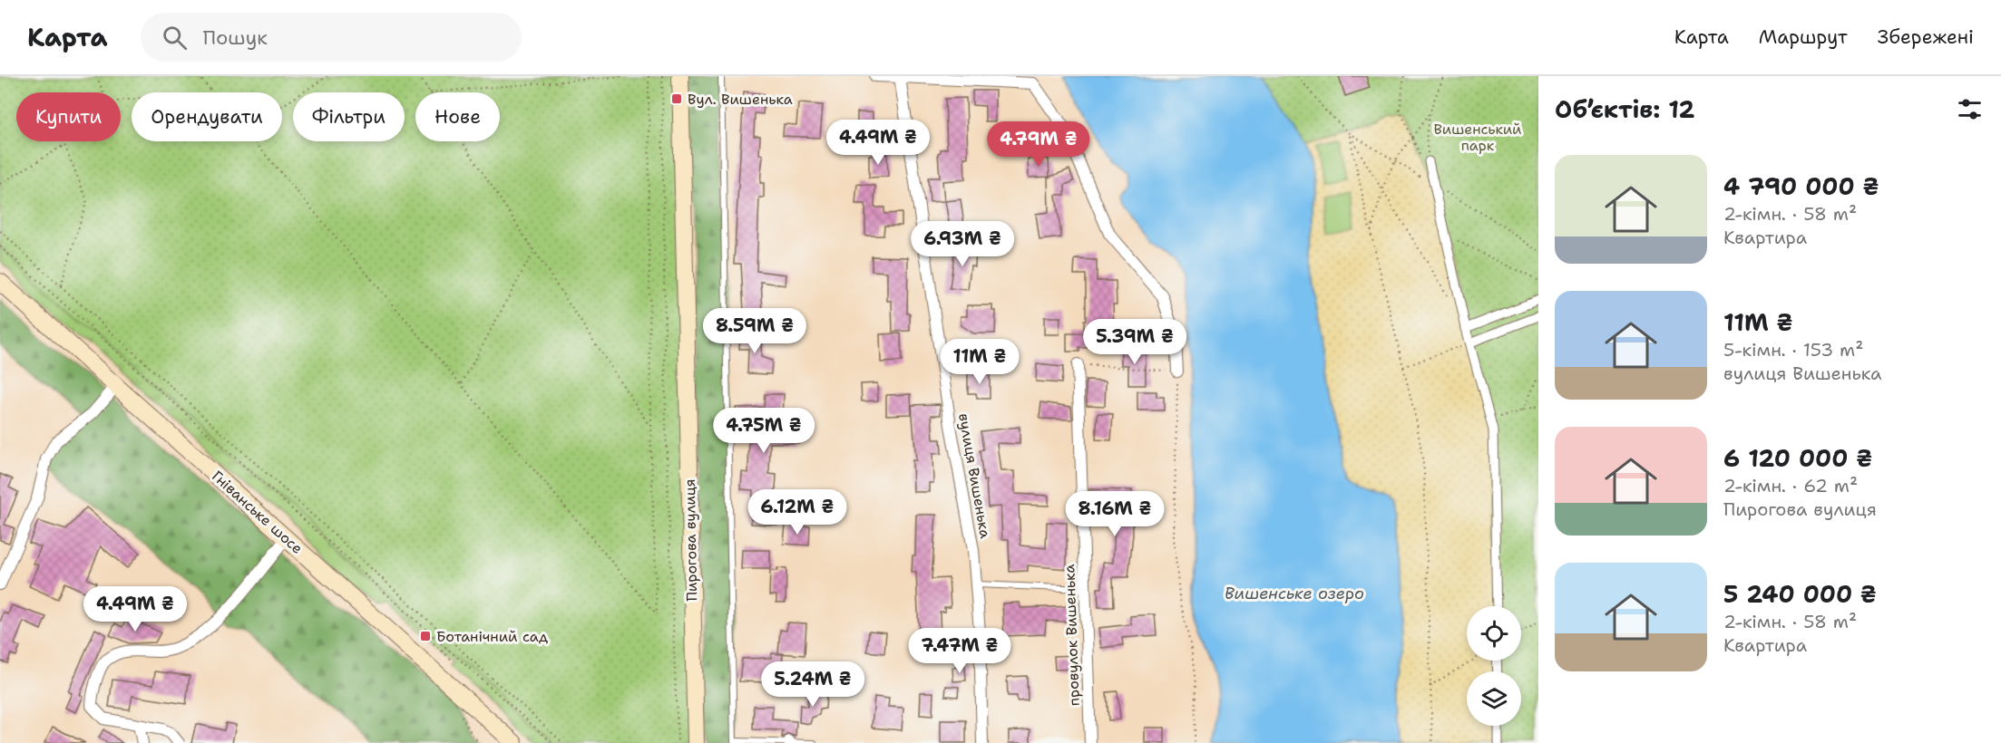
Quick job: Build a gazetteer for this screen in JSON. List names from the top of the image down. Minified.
{"streets":{"main road":["Гніванське шосе","Пирогова вулиця"],"street":["вулиця Вишенька","провулок Вишенька"]},"water":["Вишенське озеро"],"parks":["Вишенський парк"],"places":{"transit":["Вул. Вишенька","Ботанічний сад"]},"page":{"header":"Карта","search":"Пошук","nav":["Карта","Маршрут","Збережені"],"heading":"Об’єктів: 12","chip":["Купити","Орендувати","Фільтри","Нове"],"price":["4.49M ₴","4.79M ₴","6.93M ₴","8.59M ₴","5.39M ₴","11M ₴","4.75M ₴","6.12M ₴","8.16M ₴","4.49M ₴","7.47M ₴","5.24M ₴"],"list":[{"name":"4 790 000 ₴","note":"2-кімн. · 58 m² · Квартира"},{"name":"11M ₴","note":"5-кімн. · 153 m² · вулиця Вишенька"},{"name":"6 120 000 ₴","note":"2-кімн. · 62 m² · Пирогова вулиця"},{"name":"5 240 000 ₴","note":"2-кімн. · 58 m² · Квартира"}]}}
